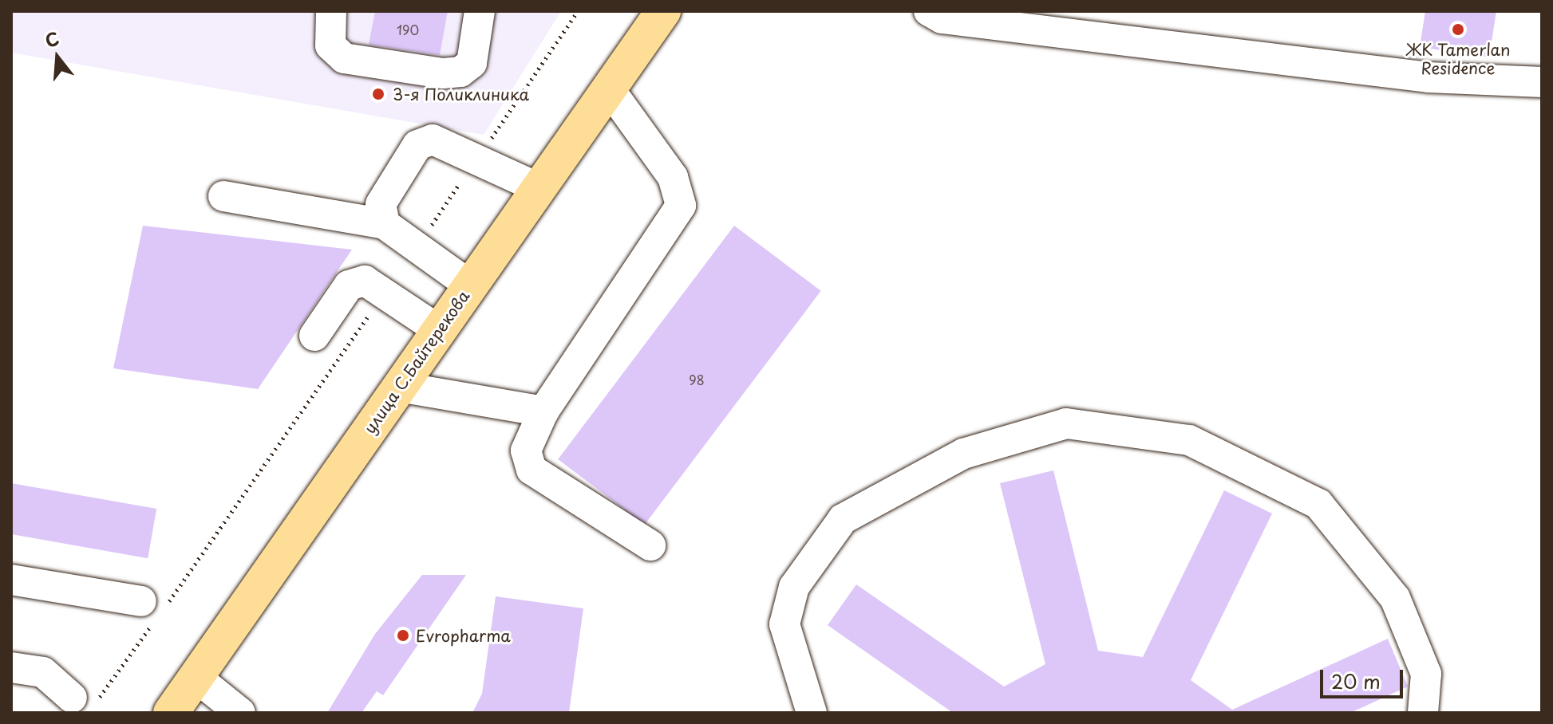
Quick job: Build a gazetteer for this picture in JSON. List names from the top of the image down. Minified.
{"streets":{"main road":["улица С.Байтерекова"]},"places":["ЖК Tamerlan Residence","3-я Поликлиника","Evropharma"],"house_numbers":["190","98"],"scale_bar":"20 m","north":"top"}
